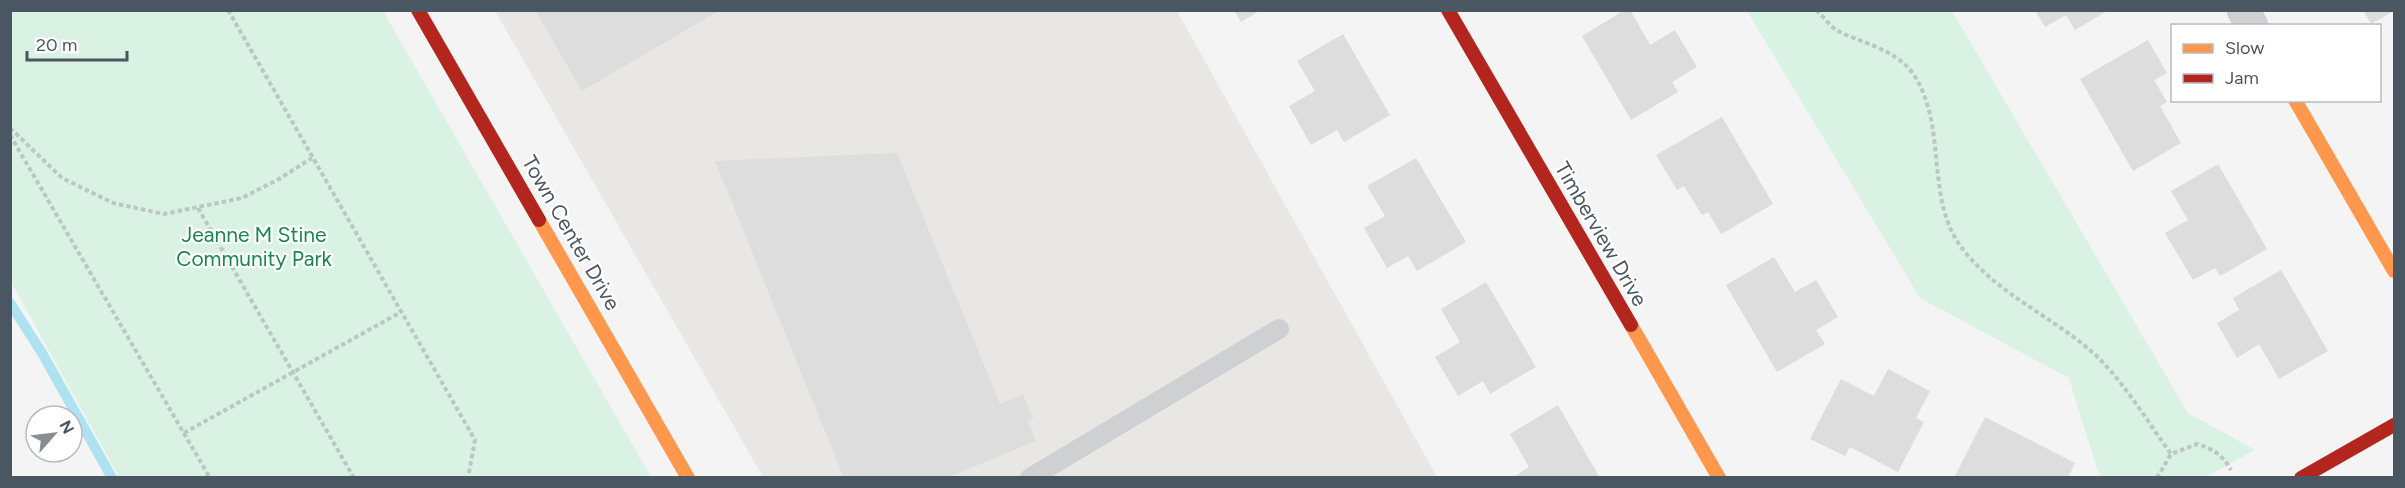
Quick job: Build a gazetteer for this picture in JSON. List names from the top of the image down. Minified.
{"streets":{"street":["Town Center Drive","Timberview Drive"]},"parks":["Jeanne M Stine Community Park"],"legend":["Slow","Jam"],"scale_bar":"20 m","north":"top right"}
